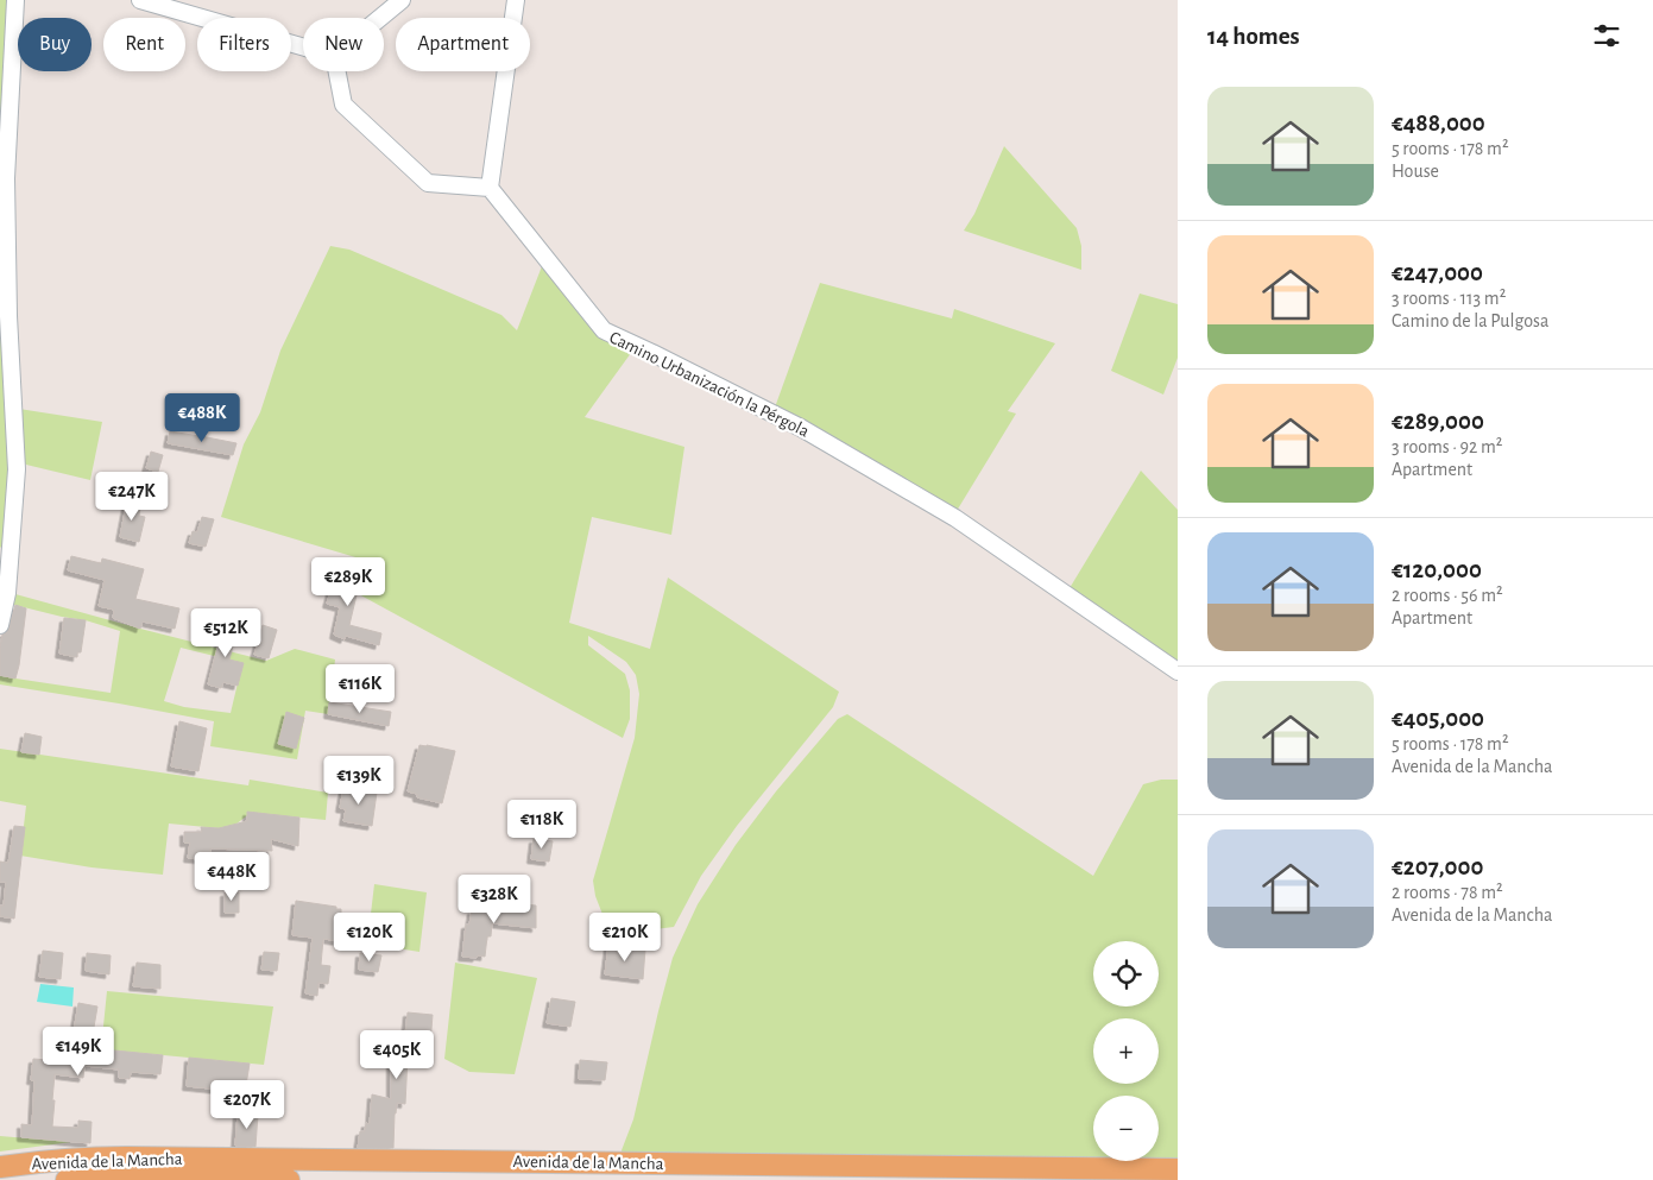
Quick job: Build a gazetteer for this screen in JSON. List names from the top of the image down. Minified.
{"streets":{"main road":["Avenida de la Mancha"],"street":["Camino Urbanización la Pérgola"]},"page":{"heading":"14 homes","chip":["Buy","Rent","Filters","New","Apartment"],"list":[{"name":"€488,000","note":"5 rooms · 178 m² · House"},{"name":"€247,000","note":"3 rooms · 113 m² · Camino de la Pulgosa"},{"name":"€289,000","note":"3 rooms · 92 m² · Apartment"},{"name":"€120,000","note":"2 rooms · 56 m² · Apartment"},{"name":"€405,000","note":"5 rooms · 178 m² · Avenida de la Mancha"},{"name":"€207,000","note":"2 rooms · 78 m² · Avenida de la Mancha"}],"price":["€488K","€247K","€289K","€512K","€116K","€139K","€118K","€448K","€328K","€120K","€210K","€149K","€405K","€207K"],"map_buttons":["+","−"]}}
